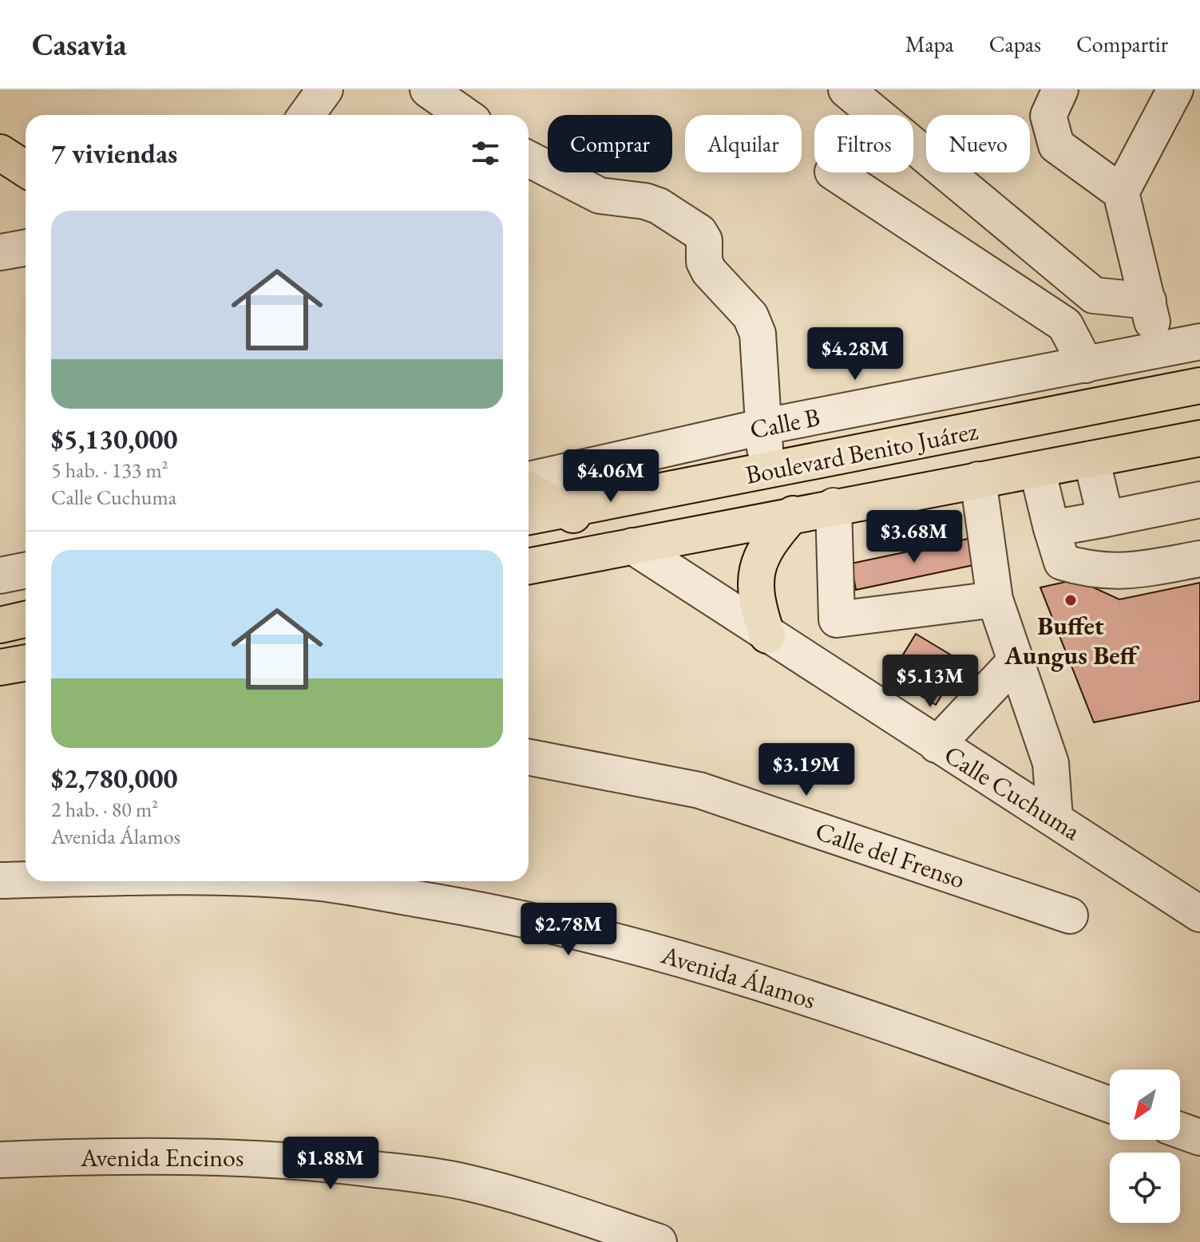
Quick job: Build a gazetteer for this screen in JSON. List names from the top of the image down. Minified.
{"streets":{"main road":["Boulevard Benito Juárez"],"street":["Calle B","Calle Cuchuma","Calle del Frenso","Avenida Álamos","Avenida Encinos"]},"crossings":[["Boulevard Benito Juárez","Calle Cuchuma"]],"places":["Buffet Aungus Beff"],"north":"bottom left","page":{"header":"Casavia","nav":["Mapa","Capas","Compartir"],"chip":["Comprar","Alquilar","Filtros","Nuevo"],"heading":"7 viviendas","list":[{"name":"$5,130,000","note":"5 hab. · 133 m² · Calle Cuchuma"},{"name":"$2,780,000","note":"2 hab. · 80 m² · Avenida Álamos"}],"price":["$4.28M","$4.06M","$3.68M","$5.13M","$3.19M","$2.78M","$1.88M"]}}
